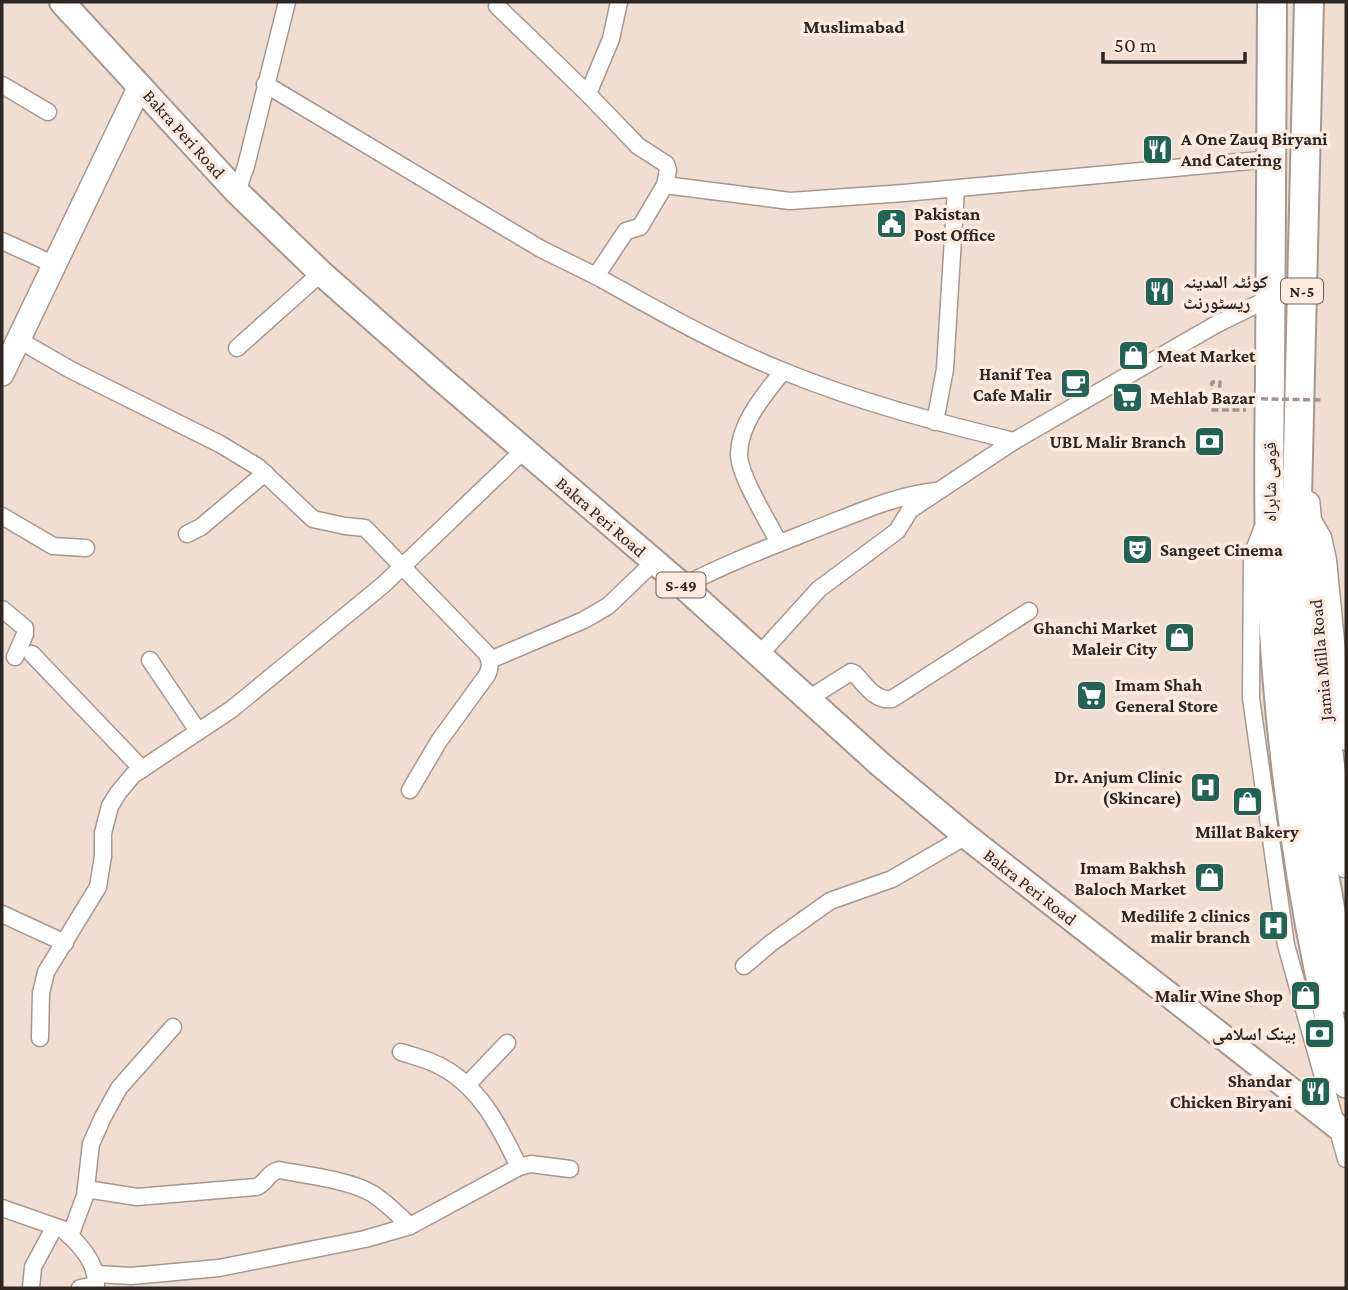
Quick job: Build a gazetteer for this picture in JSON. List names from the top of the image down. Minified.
{"streets":{"highway":["N-5","قومی شاہراہ"],"main road":["Bakra Peri Road","S-49","Jamia Milla Road"]},"crossings":[["قومی شاہراہ","Jamia Milla Road"]],"districts":["Muslimabad"],"places":{"restaurant":["A One Zauq Biryani And Catering","کوئٹہ المدینہ ریسٹورنٹ","Shandar Chicken Biryani"],"public building":["Pakistan Post Office"],"shop":["Meat Market","Ghanchi Market Maleir City","Millat Bakery","Imam Bakhsh Baloch Market","Malir Wine Shop"],"cafe":["Hanif Tea Cafe Malir"],"supermarket":["Mehlab Bazar","Imam Shah General Store"],"bank":["UBL Malir Branch","بینک اسلامی"],"theatre":["Sangeet Cinema"],"hospital":["Dr. Anjum Clinic (Skincare)","Medilife 2 clinics malir branch"]},"scale_bar":"50 m"}
